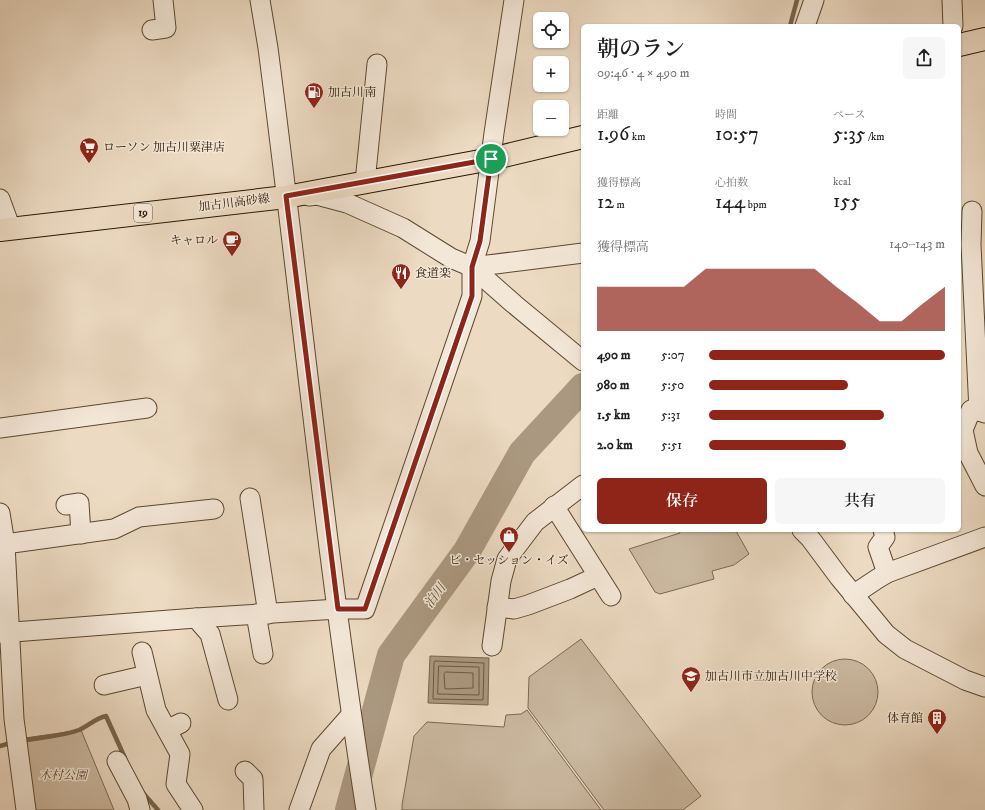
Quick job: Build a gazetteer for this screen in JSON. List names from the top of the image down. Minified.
{"streets":{"main road":["加古川高砂線","19"]},"water":["泊川"],"parks":["木村公園"],"places":{"fuel station":["加古川南"],"supermarket":["ローソン 加古川粟津店"],"cafe":["キャロル"],"restaurant":["食道楽"],"shop":["ビ・セッション・イズ"],"school or university":["加古川市立加古川中学校"],"building":["体育館"]},"page":{"map_buttons":["+","−"],"heading":["朝のラン","09:46 · 4 × 490 m"],"stats":[["距離","1.96 km"],["時間","10:57"],["ペース","5:35 /km"],["獲得標高","12 m"],["心拍数","144 bpm"],["kcal","155"]],"chart":["獲得標高","140–143 m"],"list":[{"name":"490 m","note":"5:07"},{"name":"980 m","note":"5:50"},{"name":"1.5 km","note":"5:31"},{"name":"2.0 km","note":"5:51"}],"buttons":["保存","共有"]}}
